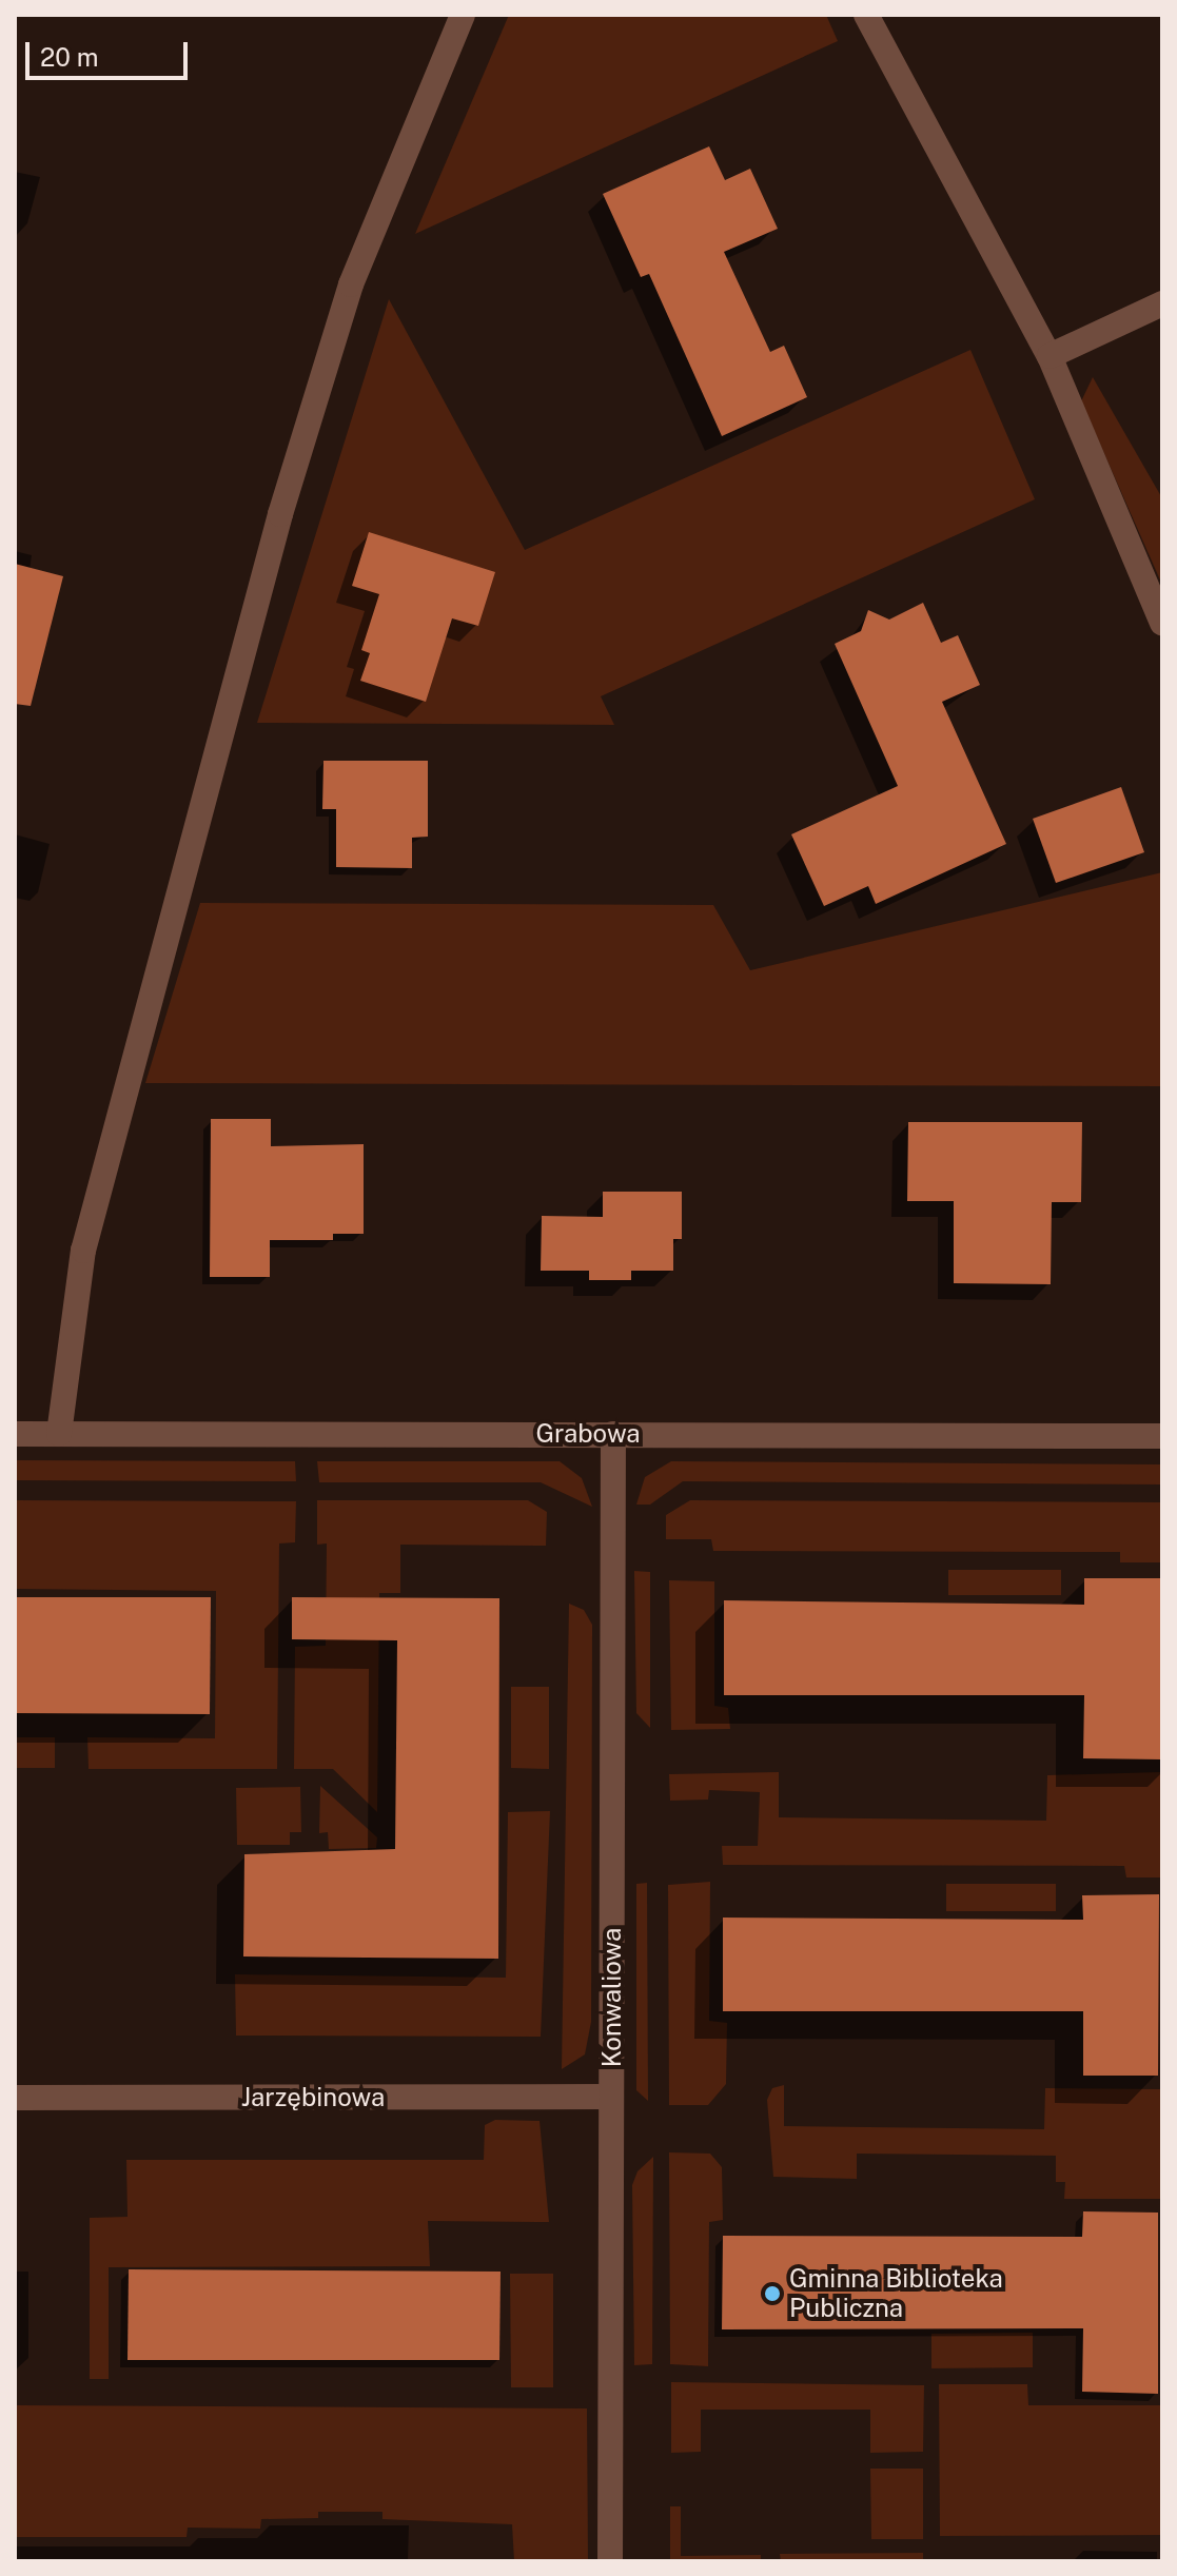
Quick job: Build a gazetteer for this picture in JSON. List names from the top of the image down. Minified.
{"streets":{"street":["Grabowa","Konwaliowa","Jarzębinowa"]},"crossings":[["Grabowa","Konwaliowa"],["Konwaliowa","Jarzębinowa"]],"places":["Gminna Biblioteka Publiczna"],"scale_bar":"20 m"}
